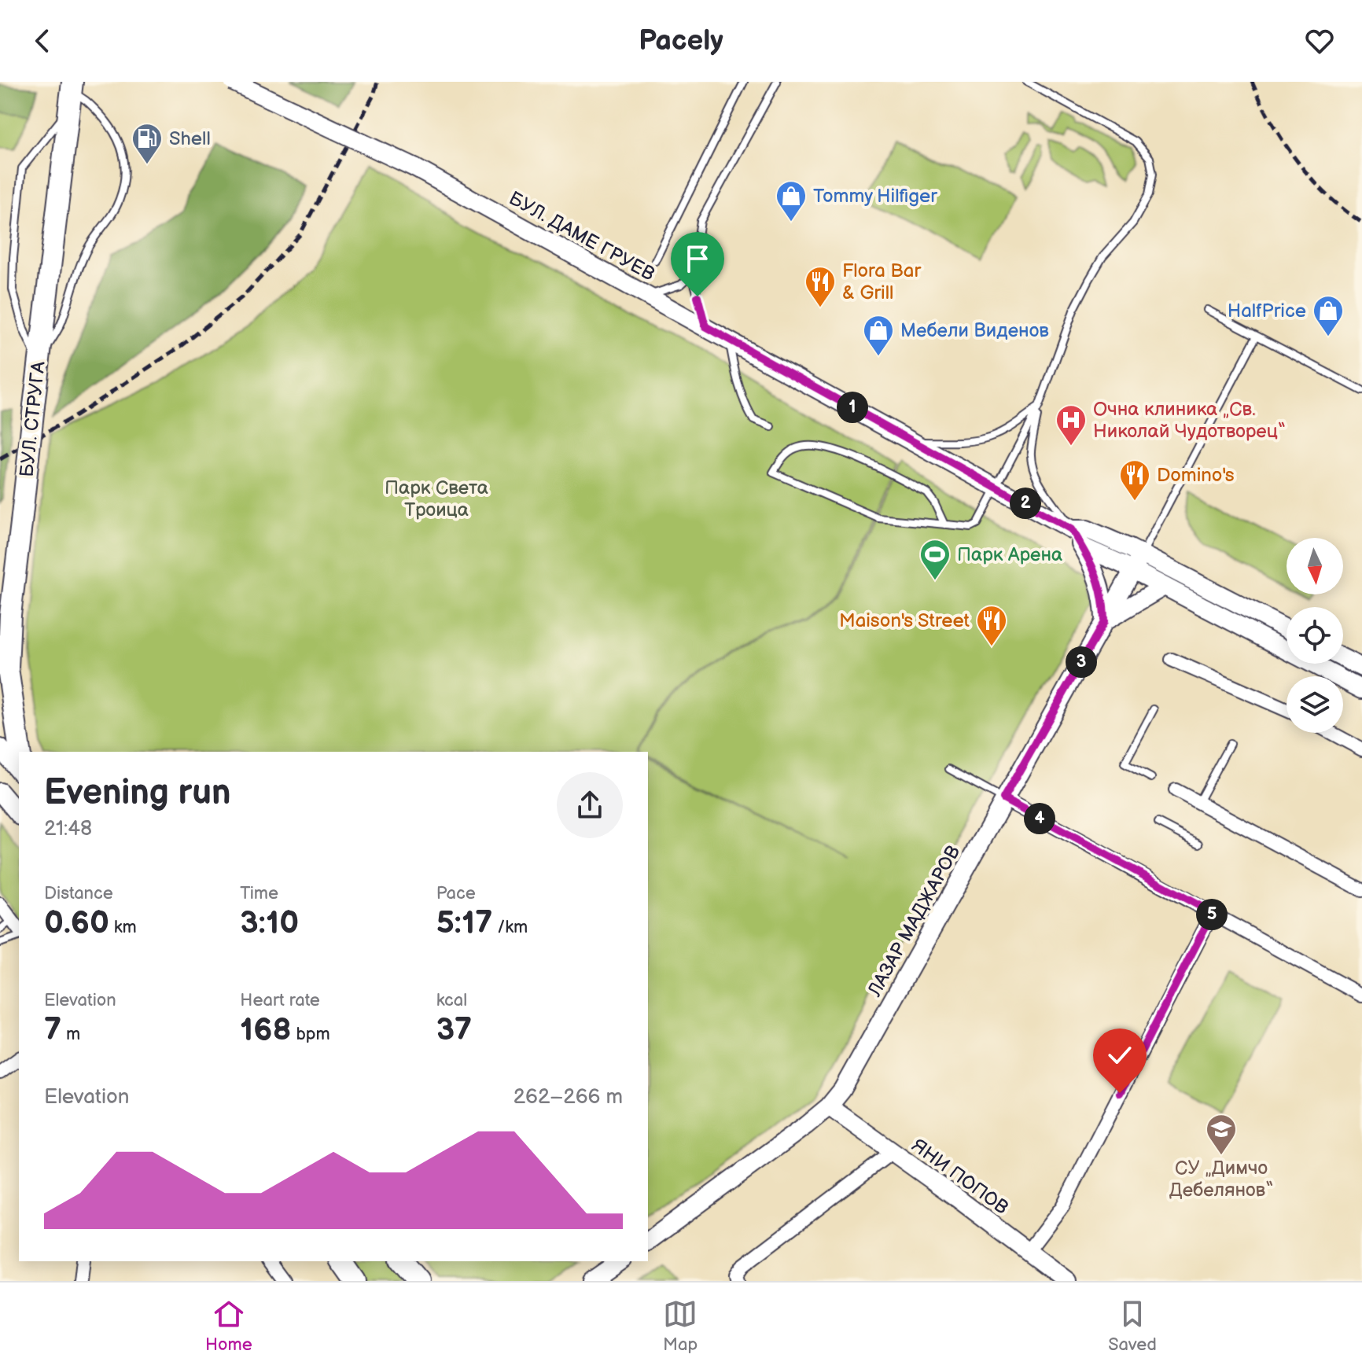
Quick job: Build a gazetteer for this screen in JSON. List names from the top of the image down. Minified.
{"streets":{"main road":["БУЛ. ДАМЕ ГРУЕВ","БУЛ. СТРУГА","ЛАЗАР МАДЖАРОВ","ЯНИ ПОПОВ"]},"crossings":[["БУЛ. ДАМЕ ГРУЕВ","ЛАЗАР МАДЖАРОВ"],["ЛАЗАР МАДЖАРОВ","ЯНИ ПОПОВ"]],"parks":["Парк Света Троица"],"places":{"fuel station":["Shell"],"shop":["Tommy Hilfiger","HalfPrice","Мебели Виденов"],"restaurant":["Flora Bar & Grill","Domino's","Maison's Street"],"hospital":["Oчна клиника „Св. Николай Чудотворец“"],"sports":["Парк Арена"],"school or university":["СУ „Димчо Дебелянов“"]},"north":"bottom","page":{"header":"Pacely","pins":["1","2","3","4","5"],"heading":["Evening run","21:48"],"stats":[["Distance","0.60 km"],["Time","3:10"],["Pace","5:17 /km"],["Elevation","7 m"],["Heart rate","168 bpm"],["kcal","37"]],"chart":["Elevation","262–266 m"],"tabs":["Home","Map","Saved"]}}
